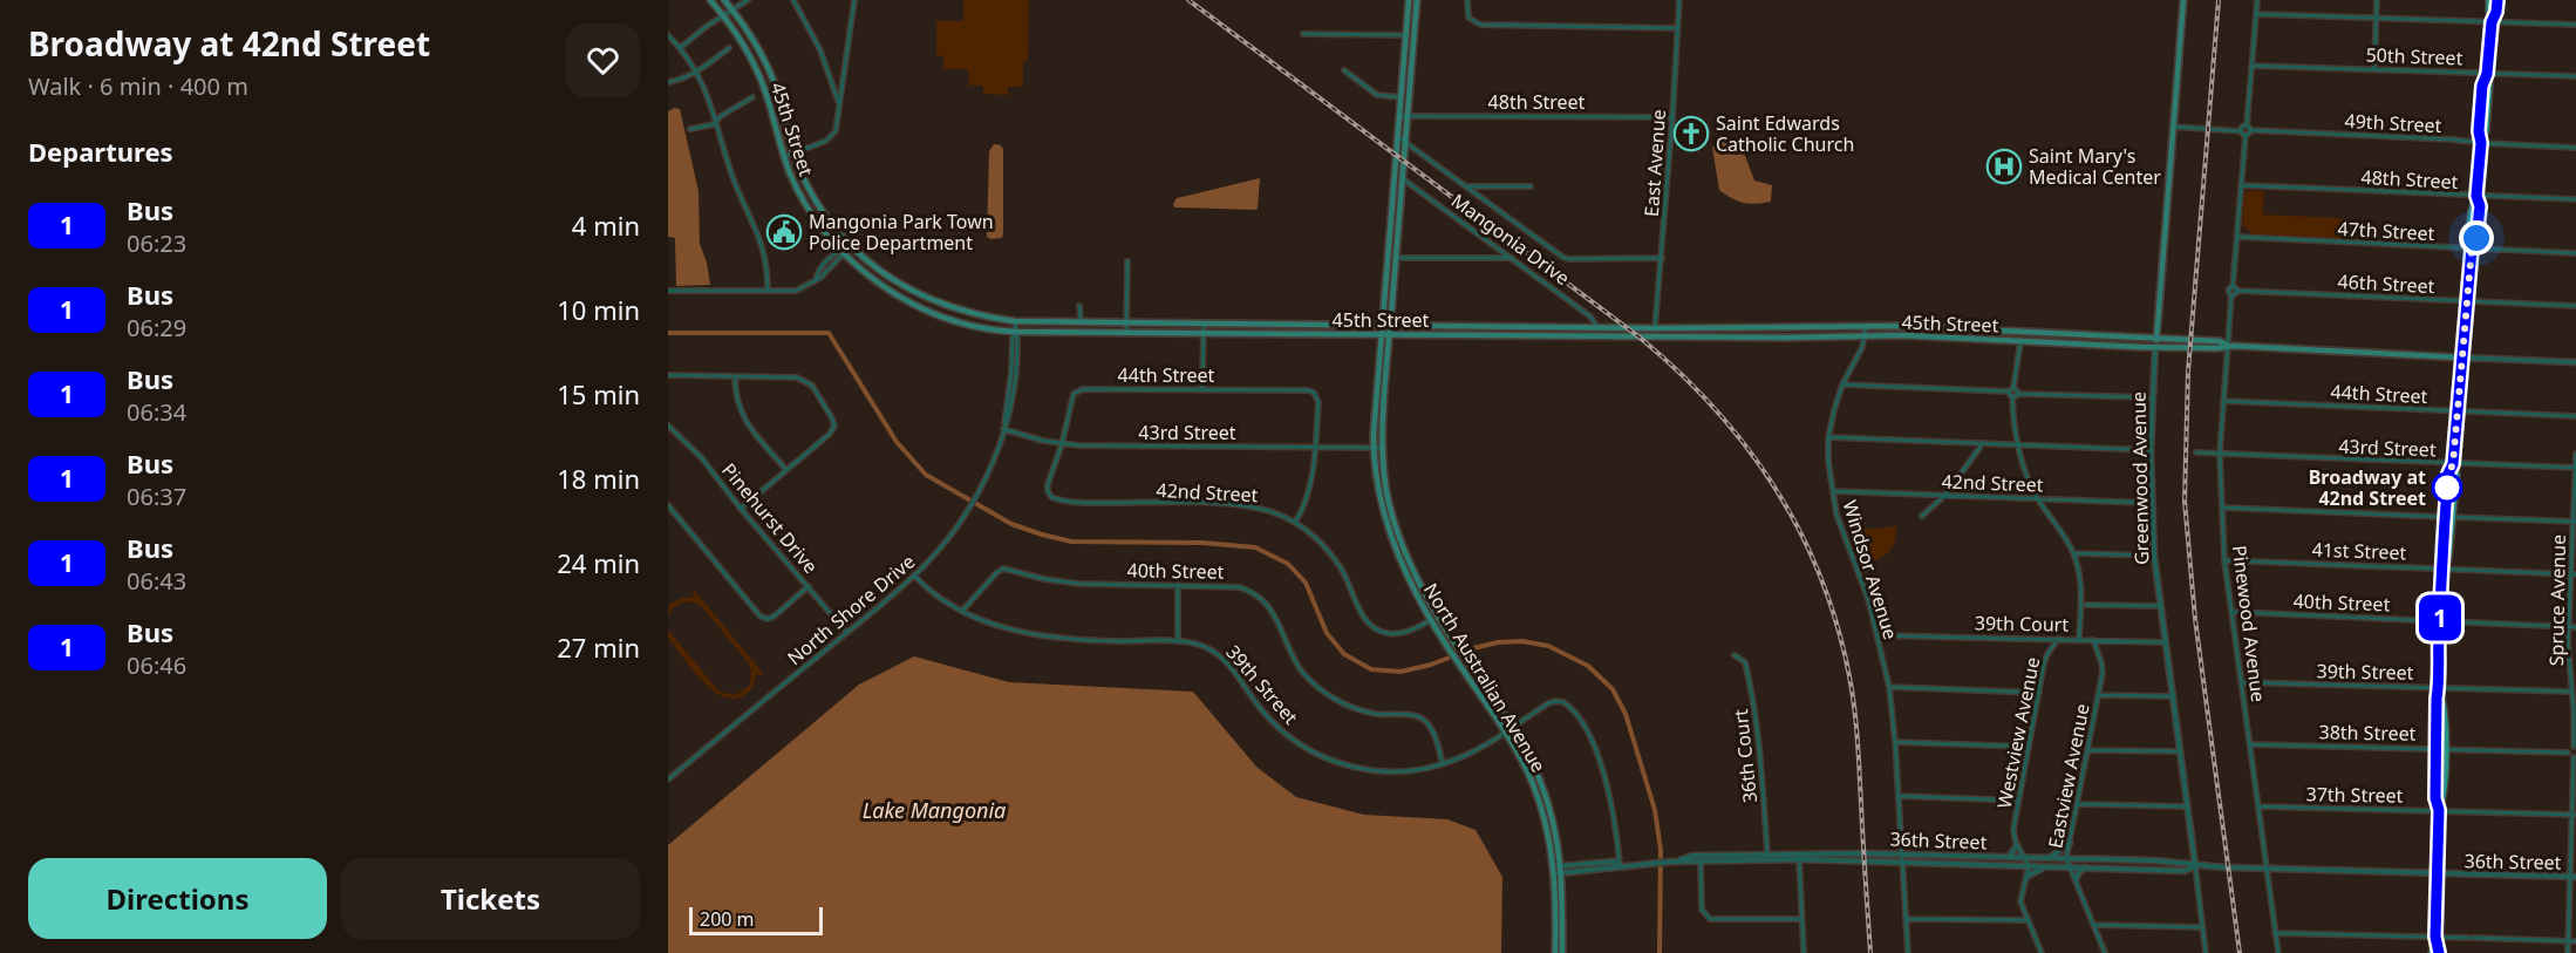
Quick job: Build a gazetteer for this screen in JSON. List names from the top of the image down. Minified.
{"streets":{"main road":["45th Street","Greenwood Avenue","North Australian Avenue"],"street":["50th Street","48th Street","49th Street","East Avenue","47th Street","Mangonia Drive","46th Street","44th Street","43rd Street","42nd Street","Pinehurst Drive","41st Street","Windsor Avenue","40th Street","Spruce Avenue","North Shore Drive","39th Court","Pinewood Avenue","39th Street","Westview Avenue","38th Street","36th Court","Eastview Avenue","37th Street","36th Street"]},"crossings":[["48th Street","East Avenue"],["48th Street","North Australian Avenue"],["45th Street","East Avenue"],["45th Street","Mangonia Drive"],["45th Street","Greenwood Avenue"],["45th Street","Windsor Avenue"],["45th Street","North Shore Drive"],["45th Street","Pinewood Avenue"],["45th Street","North Australian Avenue"],["Mangonia Drive","North Australian Avenue"],["44th Street","43rd Street"],["44th Street","42nd Street"],["44th Street","Pinewood Avenue"],["43rd Street","42nd Street"],["43rd Street","Spruce Avenue"],["43rd Street","North Shore Drive"],["43rd Street","Pinewood Avenue"],["43rd Street","North Australian Avenue"],["Greenwood Avenue","42nd Street"],["Greenwood Avenue","39th Court"],["Greenwood Avenue","36th Street"],["42nd Street","Windsor Avenue"],["42nd Street","North Australian Avenue"],["Pinehurst Drive","North Shore Drive"],["41st Street","Spruce Avenue"],["41st Street","Pinewood Avenue"],["Windsor Avenue","39th Court"],["Windsor Avenue","36th Street"],["40th Street","Spruce Avenue"],["40th Street","Pinewood Avenue"],["40th Street","39th Street"],["Spruce Avenue","39th Street"],["North Shore Drive","39th Street"],["39th Court","Westview Avenue"],["39th Court","Eastview Avenue"],["Pinewood Avenue","39th Street"],["Pinewood Avenue","38th Street"],["Pinewood Avenue","37th Street"],["Pinewood Avenue","36th Street"],["39th Street","North Australian Avenue"],["39th Street","36th Street"],["North Australian Avenue","36th Street"],["36th Court","36th Street"],["Eastview Avenue","36th Street"]],"water":["Lake Mangonia"],"places":{"church":["Saint Edwards Catholic Church"],"hospital":["Saint Mary's Medical Center"],"public building":["Mangonia Park Town Police Department"],"other":["Broadway at 42nd Street"]},"lines":["bus line 1"],"scale_bar":"200 m","page":{"heading":[["Broadway at 42nd Street","Walk · 6 min · 400 m"],"Departures"],"on_map":"1","list":[{"mark":"1","name":"Bus","note":"06:23","value":"4 min"},{"mark":"1","name":"Bus","note":"06:29","value":"10 min"},{"mark":"1","name":"Bus","note":"06:34","value":"15 min"},{"mark":"1","name":"Bus","note":"06:37","value":"18 min"},{"mark":"1","name":"Bus","note":"06:43","value":"24 min"},{"mark":"1","name":"Bus","note":"06:46","value":"27 min"}],"buttons":["Directions","Tickets"],"scale":"200 m"}}
